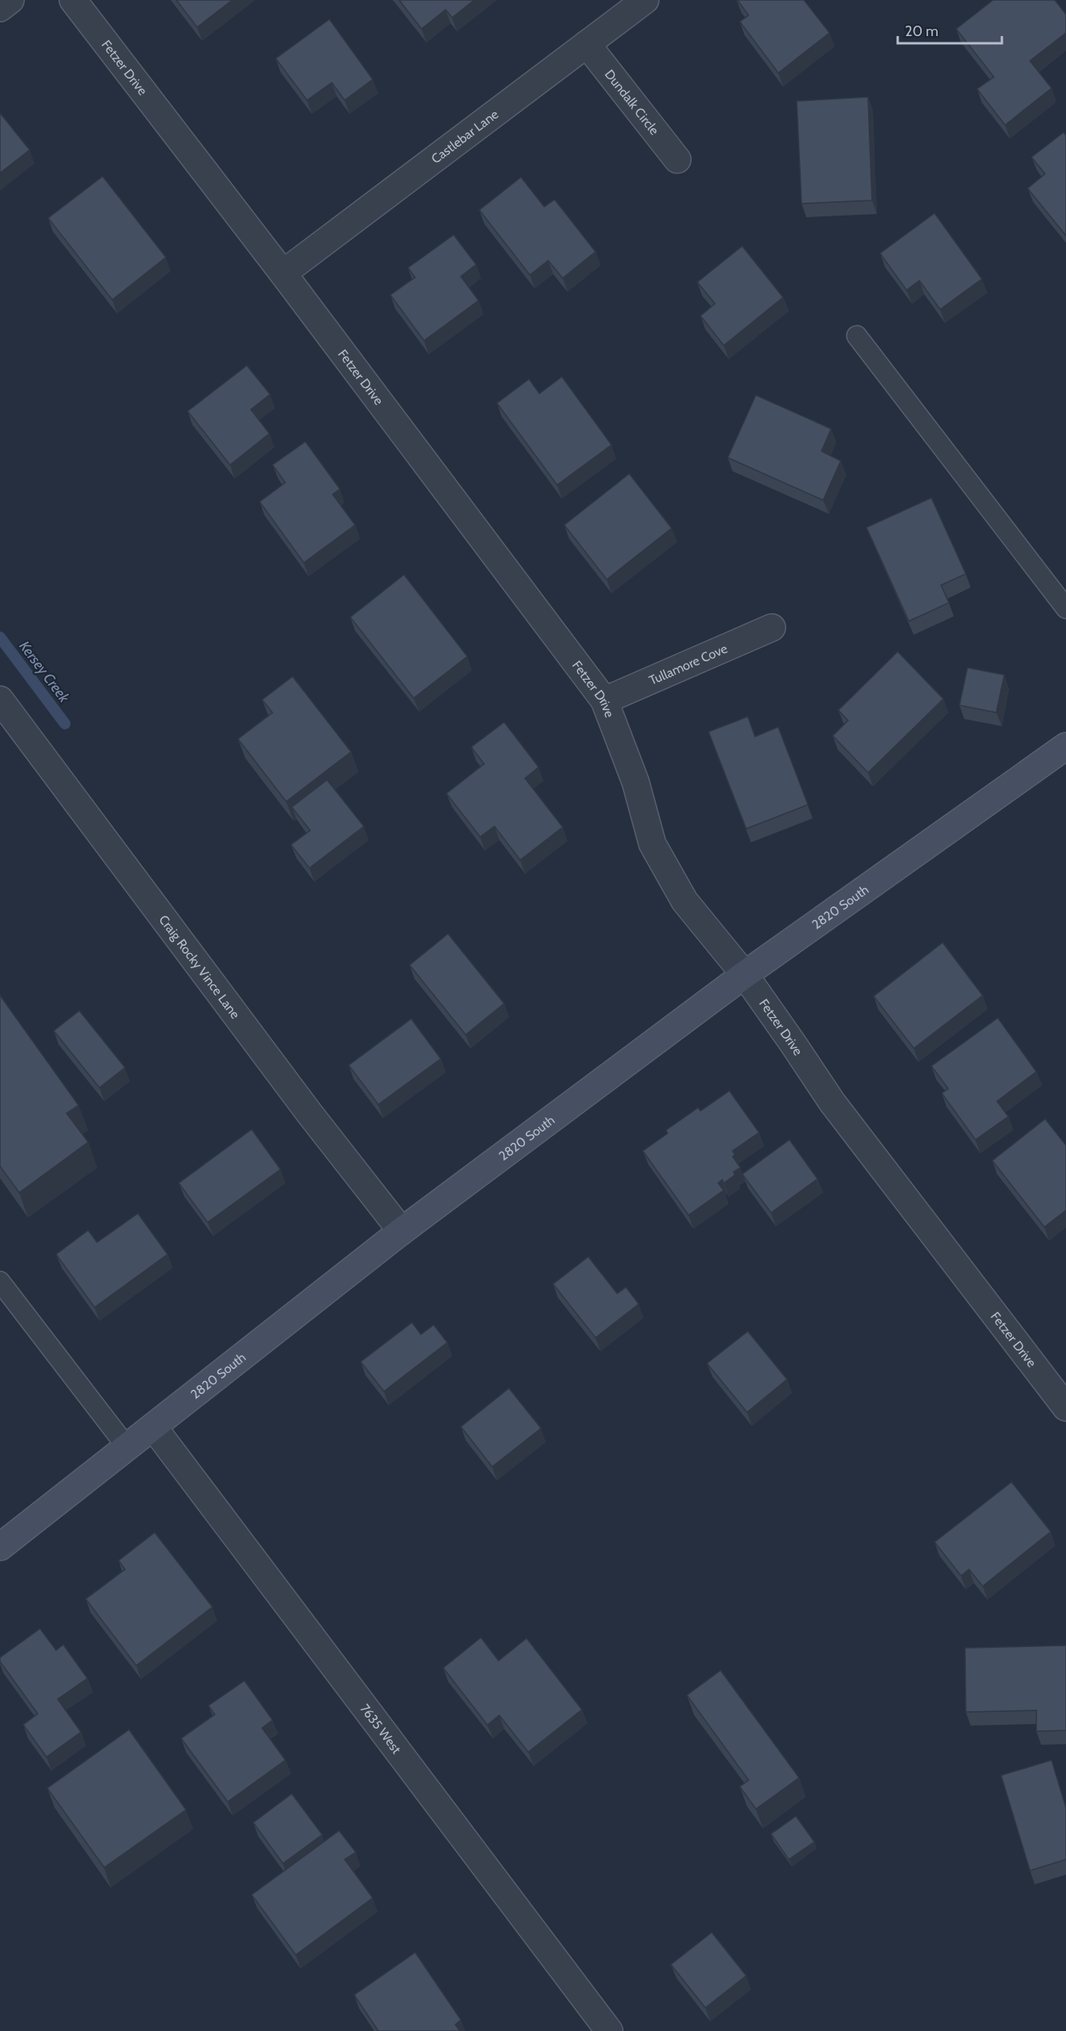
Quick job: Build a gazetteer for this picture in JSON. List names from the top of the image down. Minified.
{"streets":{"street":["Fetzer Drive","Dundalk Circle","Castlebar Lane","Tullamore Cove","2820 South","Craig Rocky Vince Lane","7635 West"]},"crossings":[["Fetzer Drive","Castlebar Lane"],["Fetzer Drive","Tullamore Cove"],["Fetzer Drive","2820 South"],["Dundalk Circle","Castlebar Lane"],["2820 South","Craig Rocky Vince Lane"],["2820 South","7635 West"]],"water":["Kersey Creek"],"scale_bar":"20 m"}
